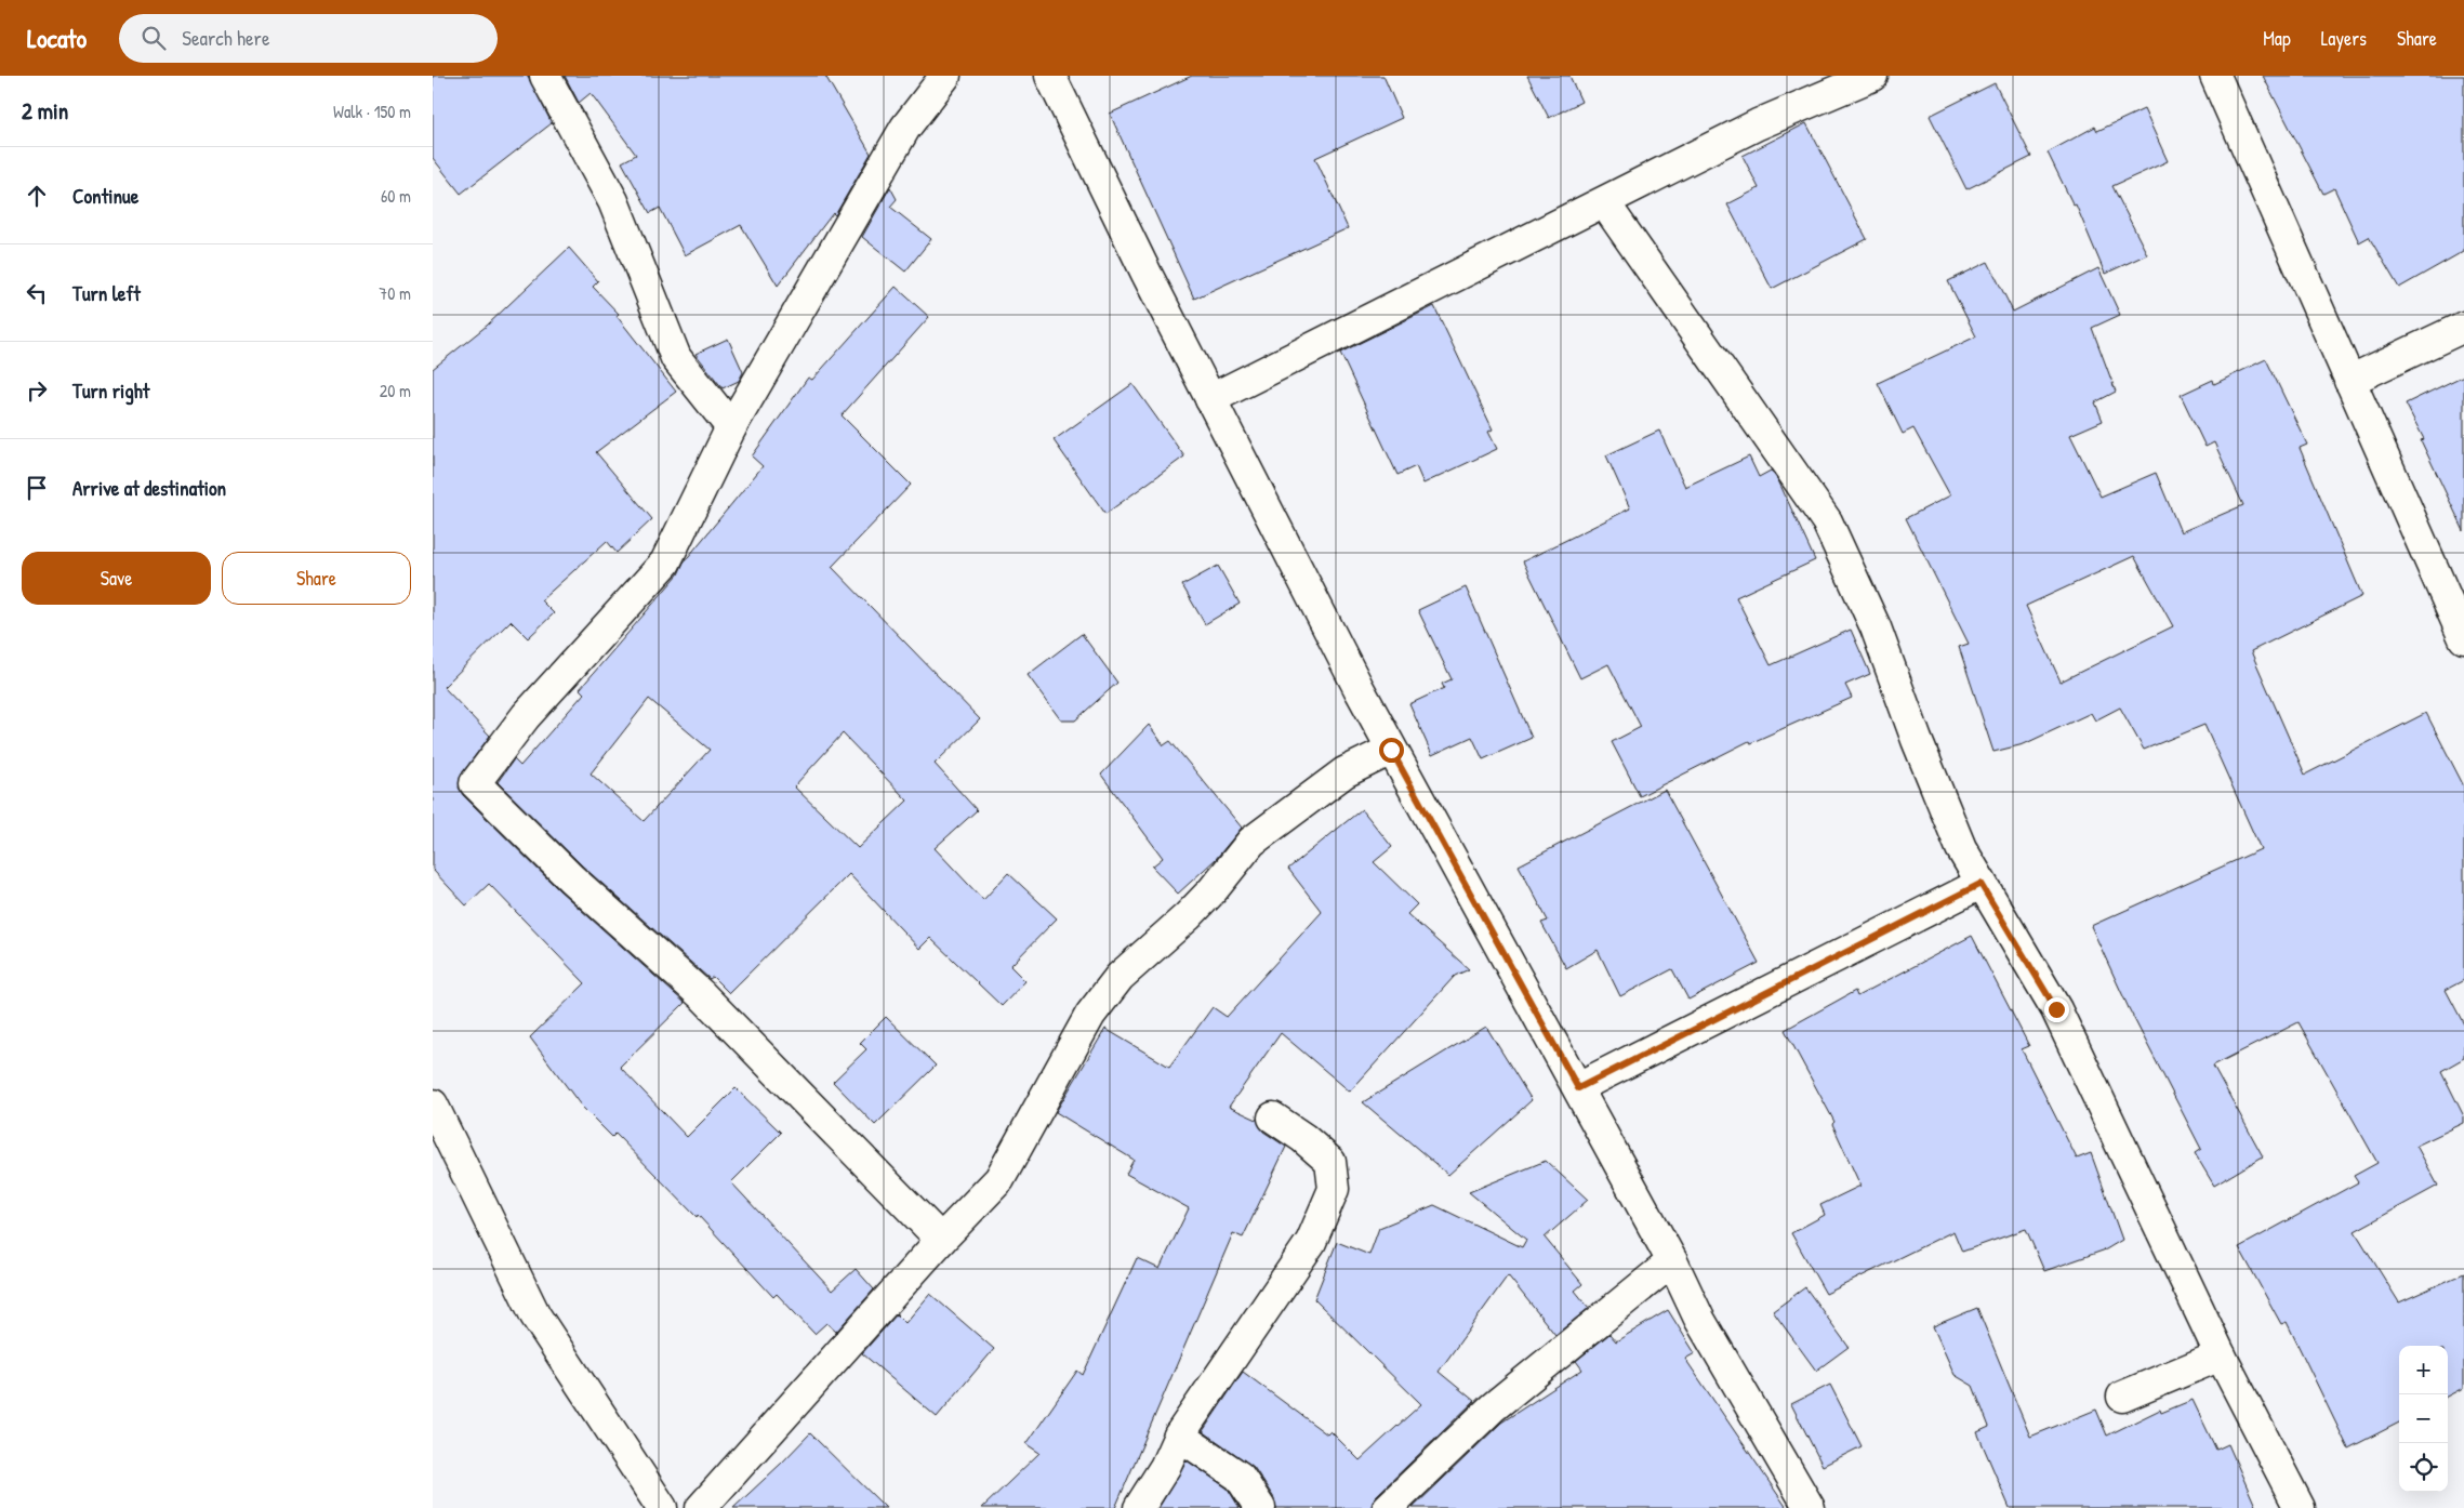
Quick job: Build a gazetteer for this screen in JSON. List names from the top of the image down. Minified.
{"page":{"header":"Locato","search":"Search here","nav":["Map","Layers","Share"],"heading":["2 min","Walk · 150 m"],"list":[["Continue","60 m"],["Turn left","70 m"],["Turn right","20 m"],"Arrive at destination"],"buttons":["Save","Share"],"map_buttons":["+","−"]}}
